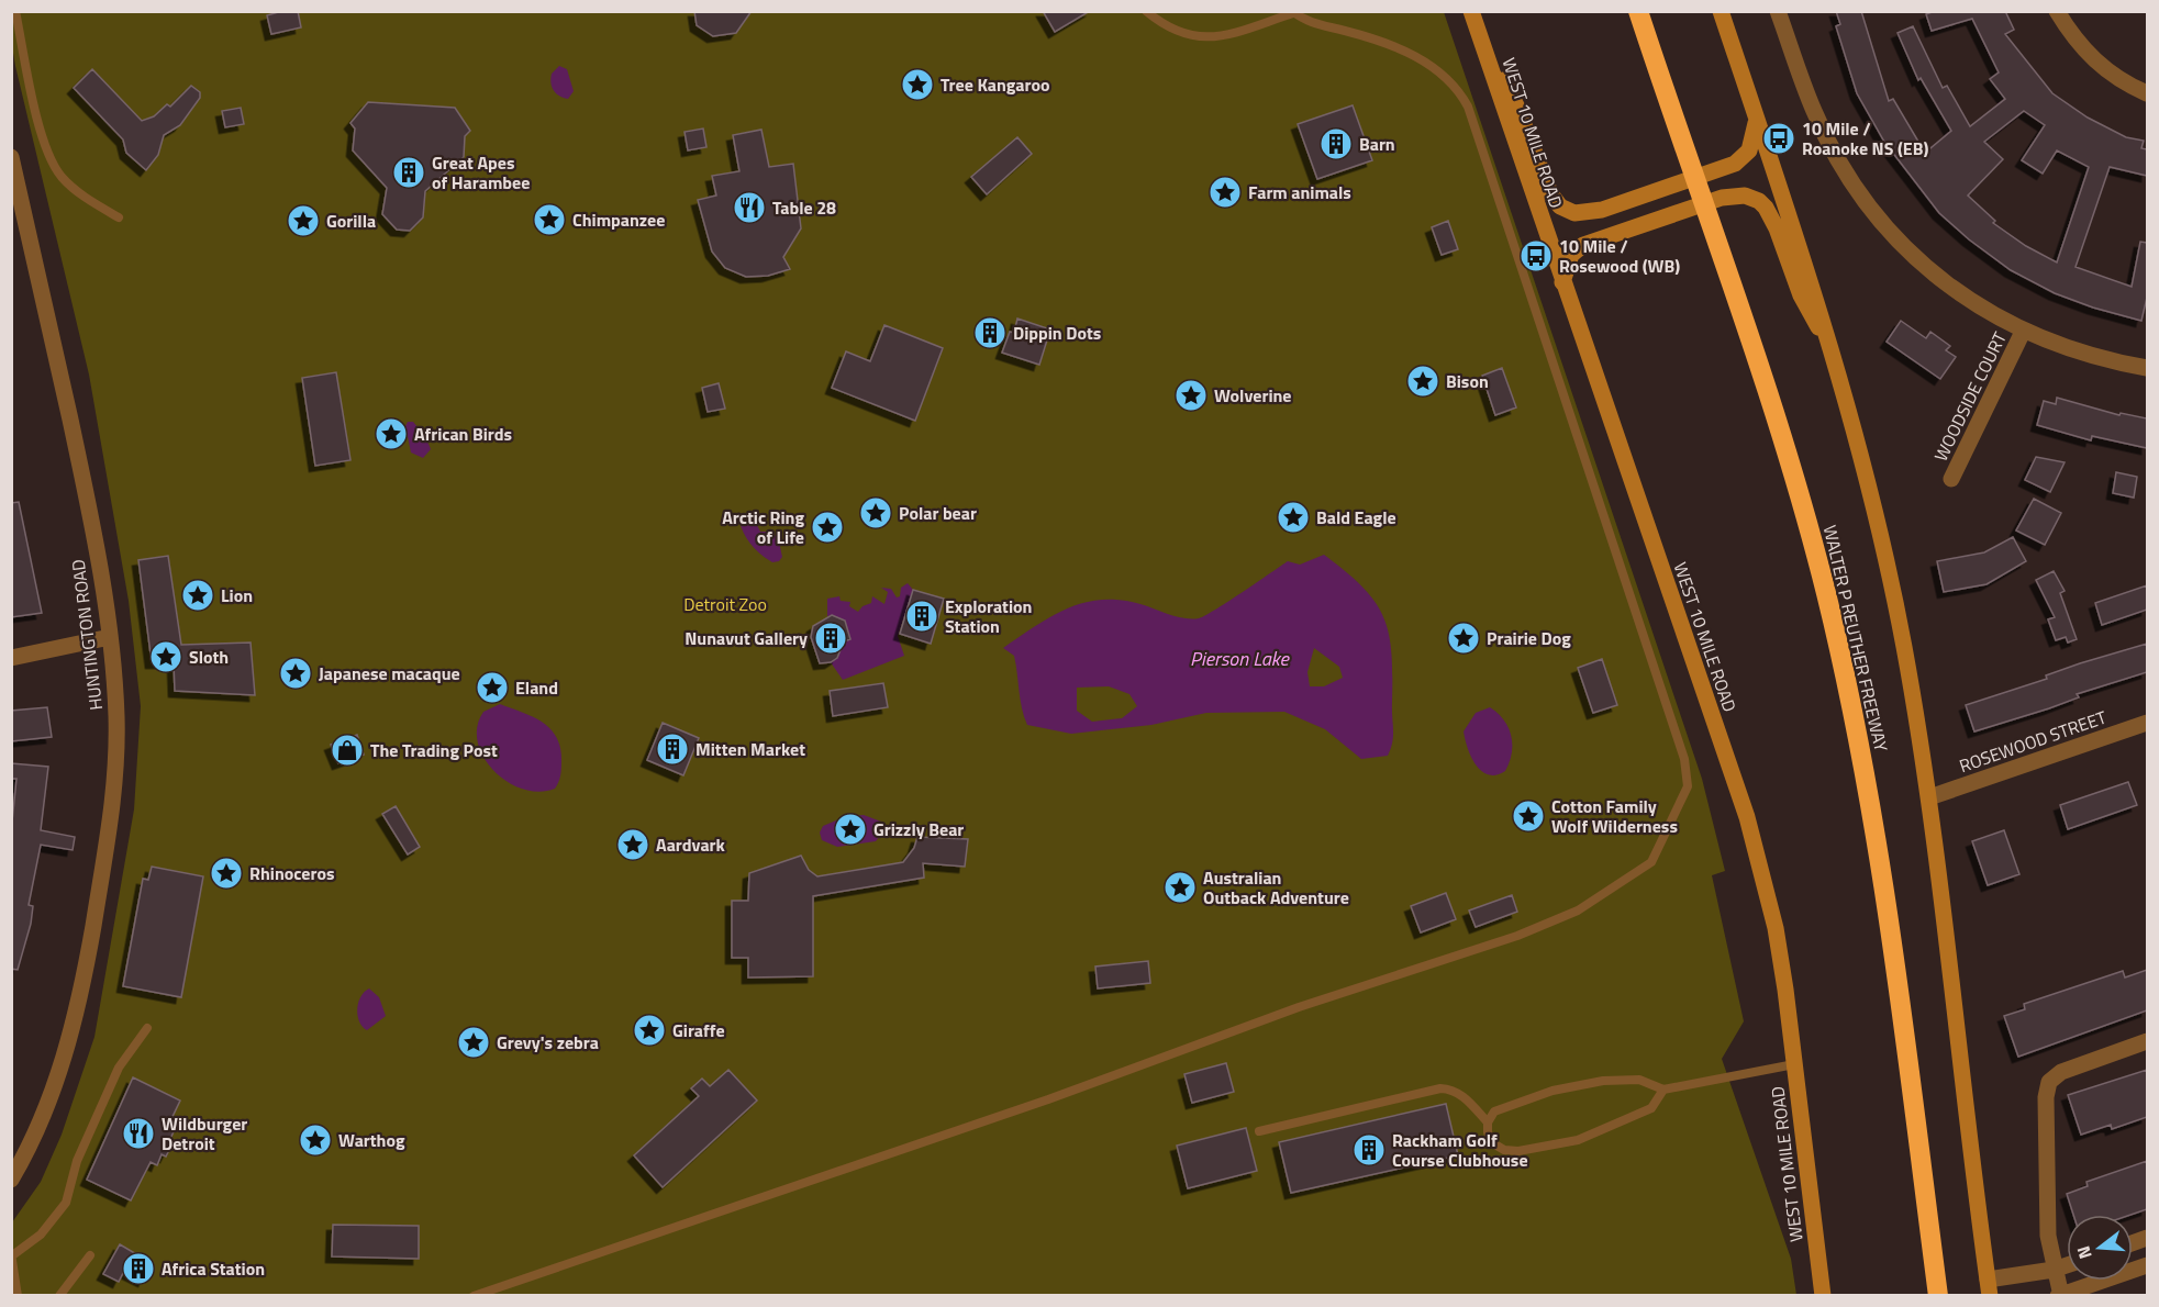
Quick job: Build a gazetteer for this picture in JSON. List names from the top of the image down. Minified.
{"streets":{"highway":["WALTER P REUTHER FREEWAY"],"main road":["WEST 10 MILE ROAD"],"street":["WOODSIDE COURT","HUNTINGTON ROAD","ROSEWOOD STREET"]},"water":["Pierson Lake"],"parks":["Detroit Zoo"],"places":{"place":["Tree Kangaroo","Farm animals","Chimpanzee","Gorilla","Bison","Wolverine","African Birds","Polar bear","Bald Eagle","Arctic Ring of Life","Lion","Prairie Dog","Sloth","Japanese macaque","Eland","Cotton Family Wolf Wilderness","Grizzly Bear","Aardvark","Rhinoceros","Australian Outback Adventure","Giraffe","Grevy's zebra","Warthog"],"bus stop":["10 Mile / Roanoke NS (EB)","10 Mile / Rosewood (WB)"],"building":["Barn","Great Apes of Harambee","Dippin Dots","Exploration Station","Nunavut Gallery","Mitten Market","Rackham Golf Course Clubhouse","Africa Station"],"restaurant":["Table 28","Wildburger Detroit"],"shop":["The Trading Post"]},"north":"left"}
